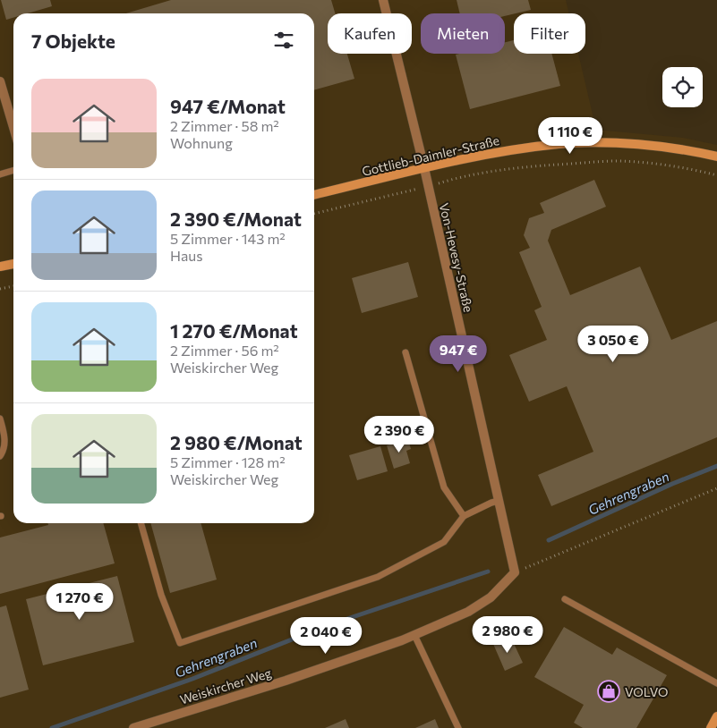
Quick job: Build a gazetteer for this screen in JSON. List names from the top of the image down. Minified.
{"streets":{"street":["Gottlieb-Daimler-Straße","Von-Hevesy-Straße","Weiskircher Weg"]},"crossings":[["Gottlieb-Daimler-Straße","Von-Hevesy-Straße"],["Von-Hevesy-Straße","Weiskircher Weg"]],"water":["Gehrengraben"],"places":{"shop":["VOLVO"]},"page":{"chip":["Kaufen","Mieten","Filter"],"heading":"7 Objekte","list":[{"name":"947 €/Monat","note":"2 Zimmer · 58 m² · Wohnung"},{"name":"2 390 €/Monat","note":"5 Zimmer · 143 m² · Haus"},{"name":"1 270 €/Monat","note":"2 Zimmer · 56 m² · Weiskircher Weg"},{"name":"2 980 €/Monat","note":"5 Zimmer · 128 m² · Weiskircher Weg"}],"price":["1 110 €","3 050 €","947 €","2 390 €","1 270 €","2 980 €","2 040 €"]}}
